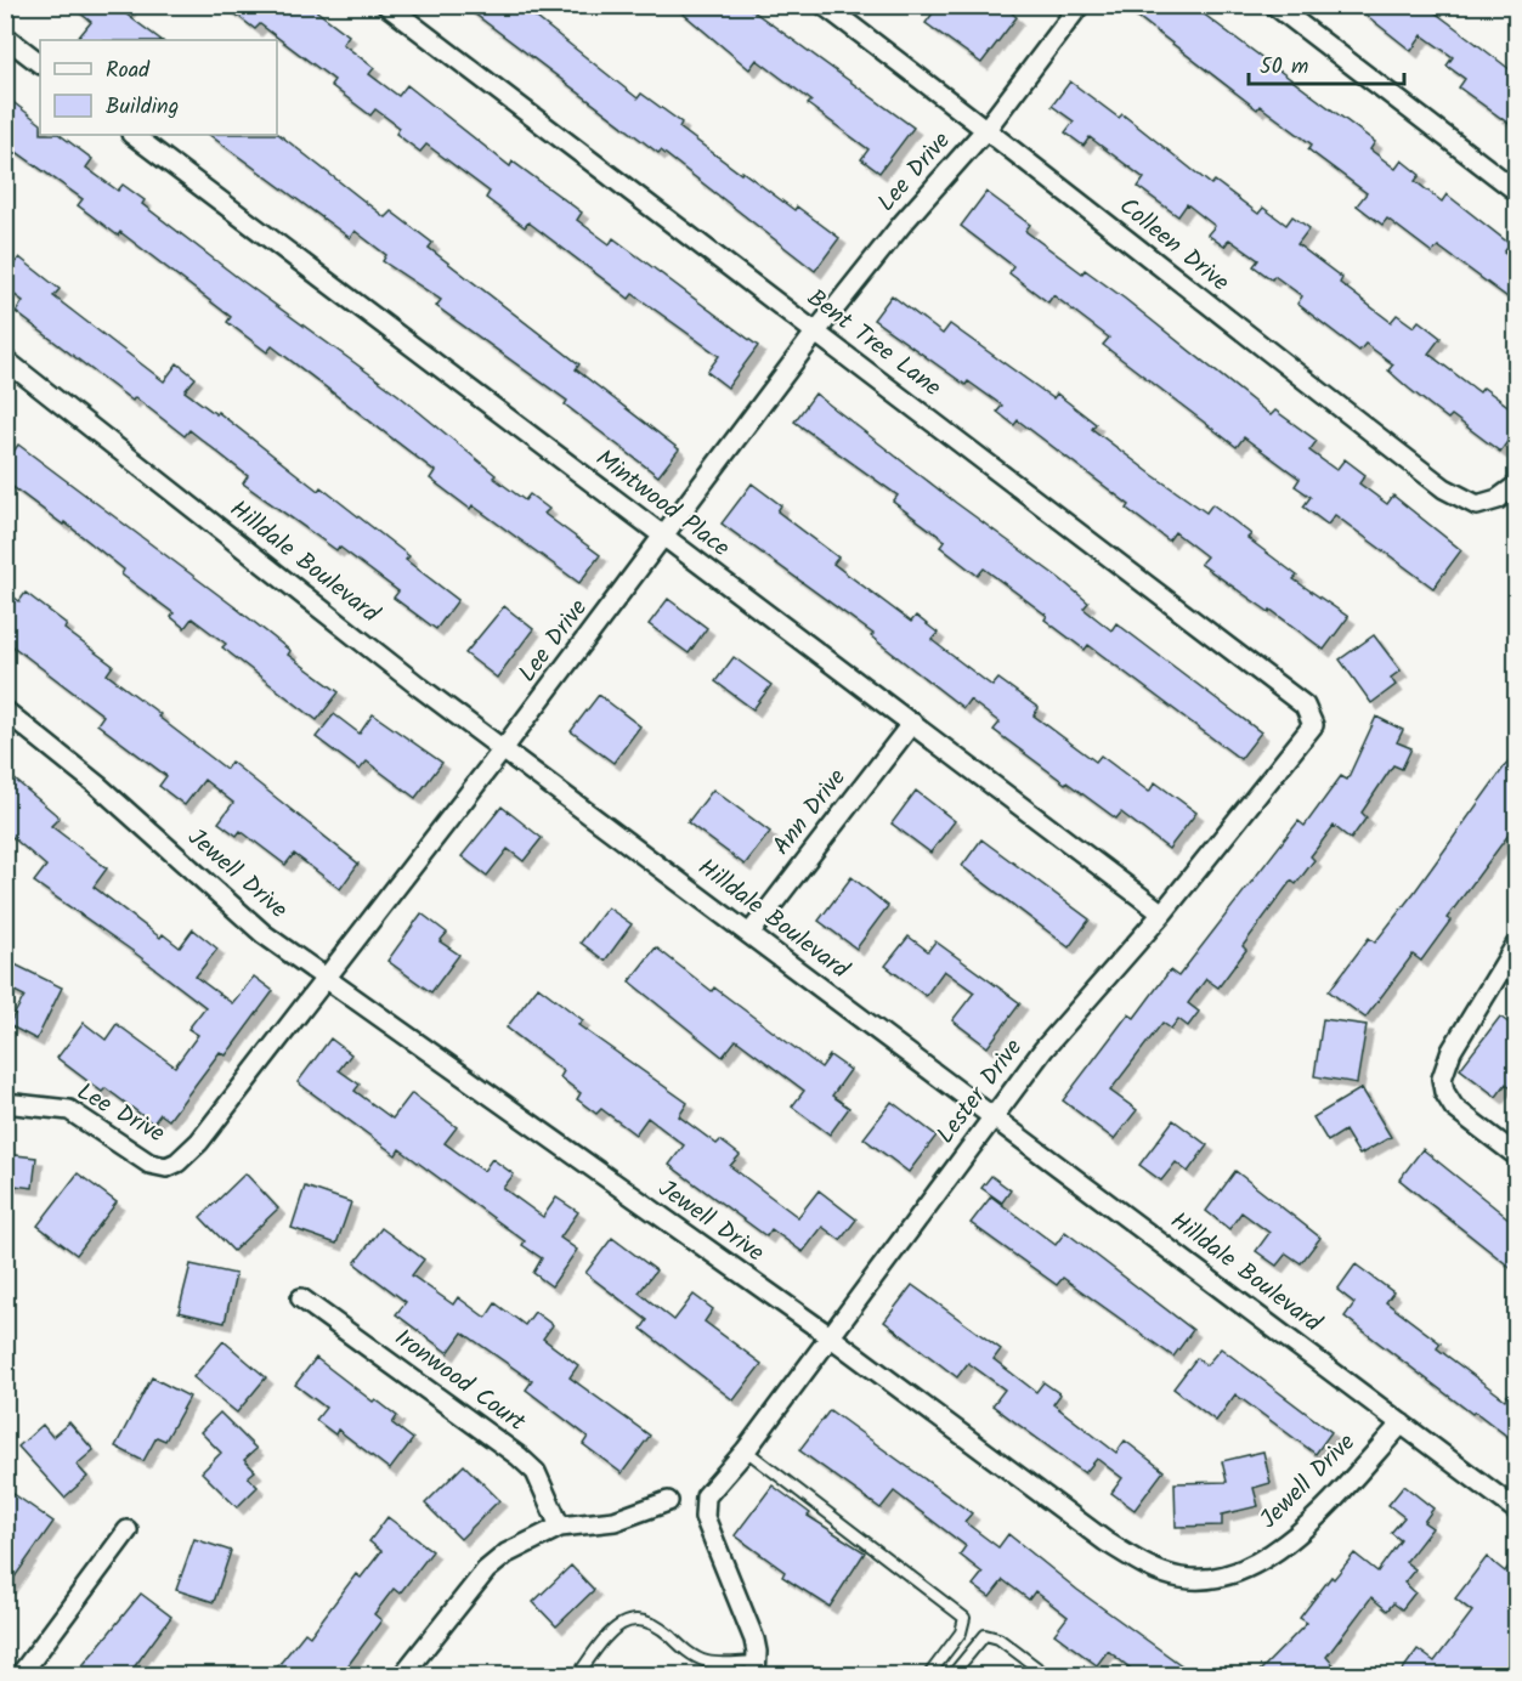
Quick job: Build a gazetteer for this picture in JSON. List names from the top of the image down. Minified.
{"streets":{"street":["Lee Drive","Colleen Drive","Bent Tree Lane","Mintwood Place","Hilldale Boulevard","Ann Drive","Jewell Drive","Lester Drive","Ironwood Court"]},"crossings":[["Lee Drive","Colleen Drive"],["Lee Drive","Bent Tree Lane"],["Lee Drive","Mintwood Place"],["Lee Drive","Hilldale Boulevard"],["Lee Drive","Jewell Drive"],["Bent Tree Lane","Lester Drive"],["Mintwood Place","Ann Drive"],["Mintwood Place","Lester Drive"],["Hilldale Boulevard","Ann Drive"],["Hilldale Boulevard","Jewell Drive"],["Hilldale Boulevard","Lester Drive"],["Jewell Drive","Lester Drive"]],"legend":["Road","Building"],"scale_bar":"50 m"}
